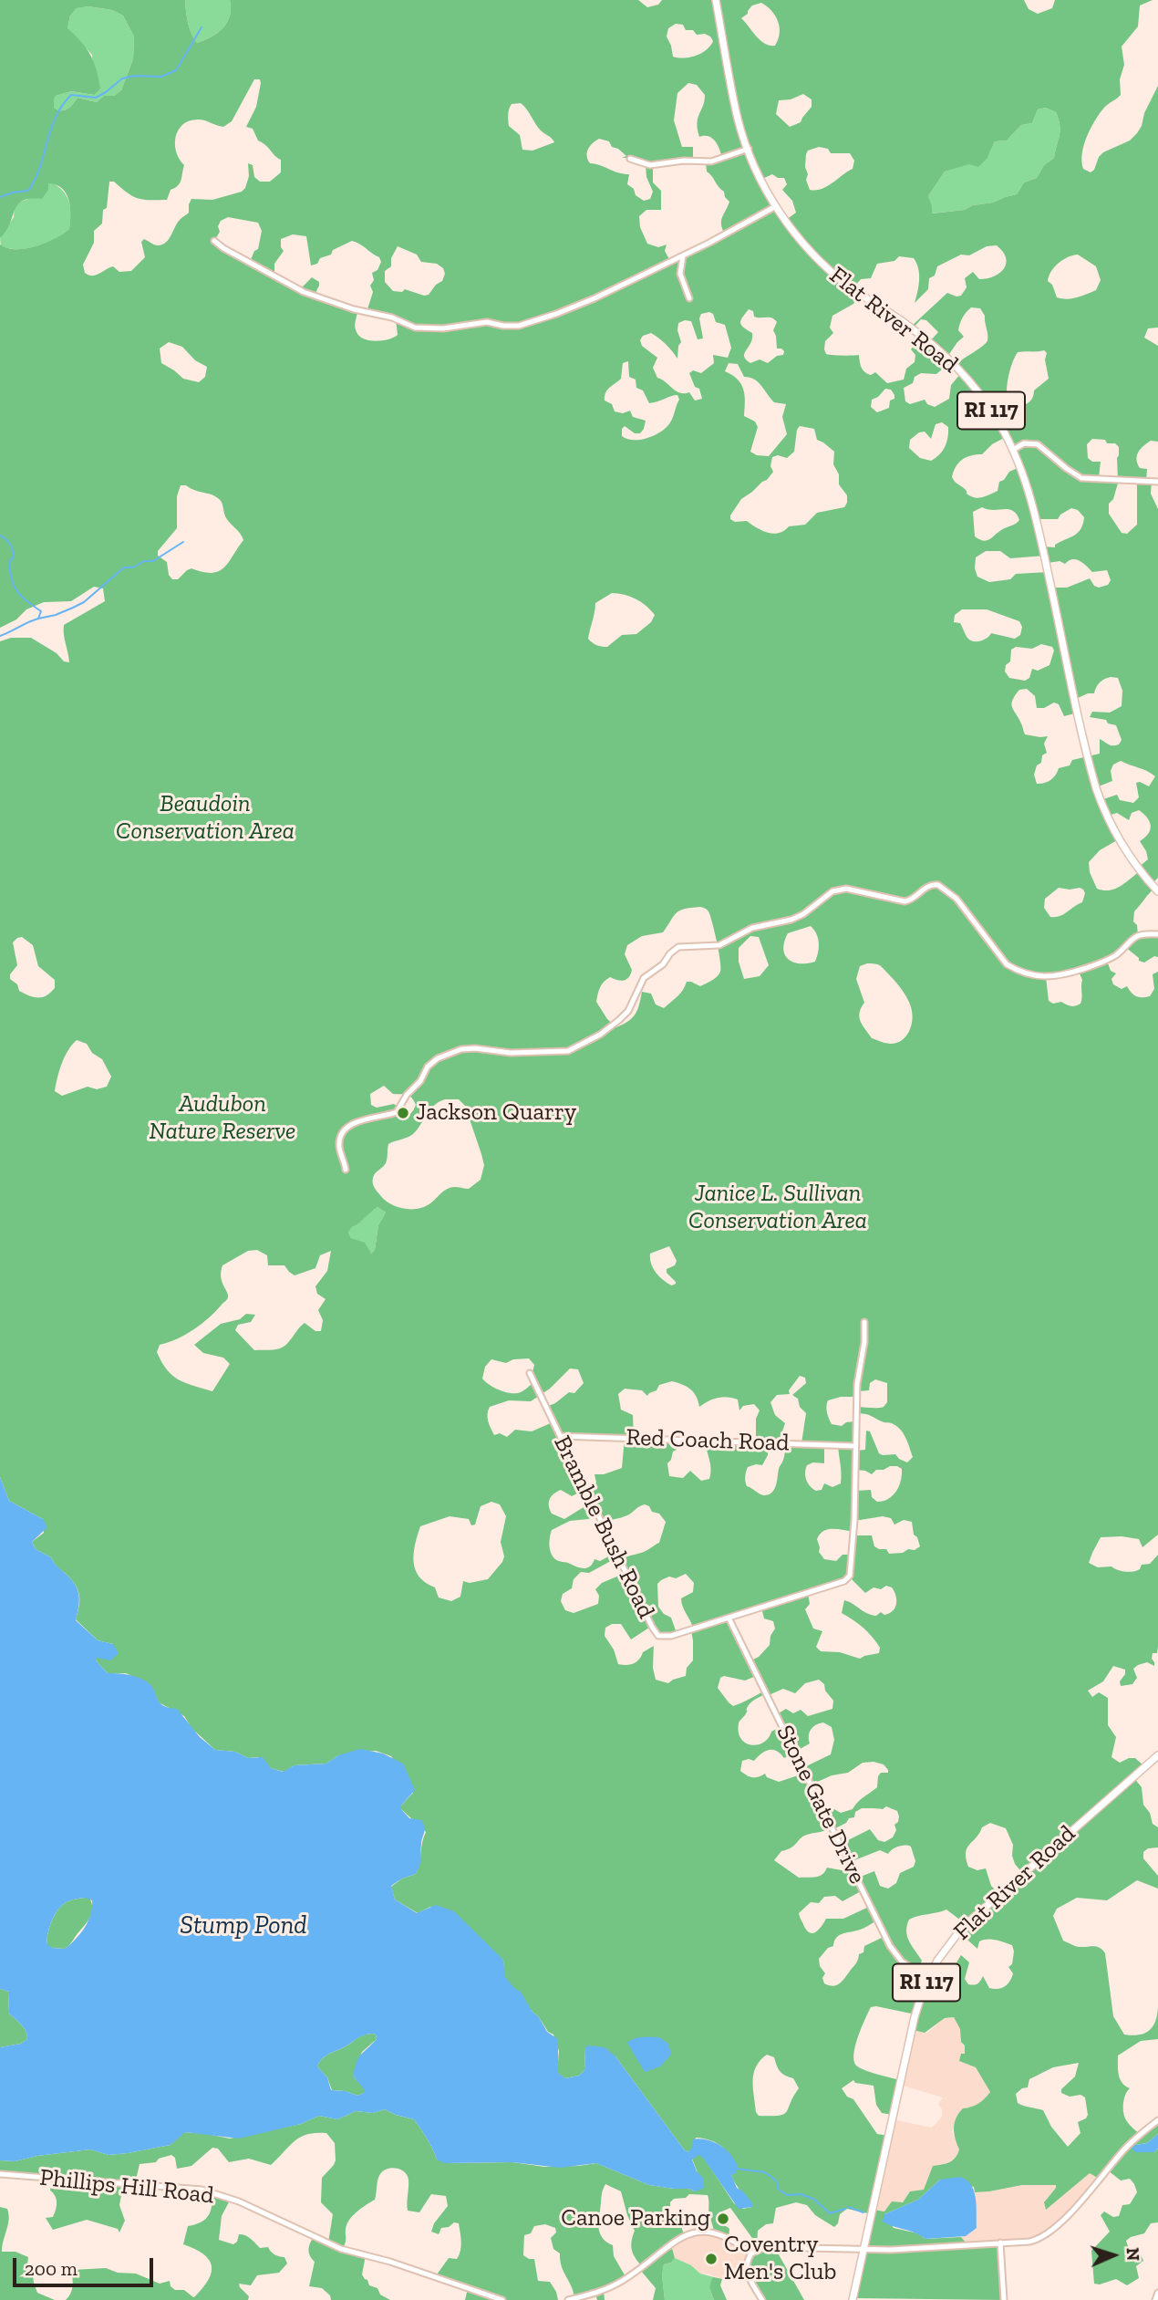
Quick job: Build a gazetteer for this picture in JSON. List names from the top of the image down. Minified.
{"streets":{"main road":["Flat River Road","RI 117"],"street":["Red Coach Road","Bramble Bush Road","Stone Gate Drive","Phillips Hill Road"]},"crossings":[["Flat River Road","Stone Gate Drive"],["Red Coach Road","Bramble Bush Road"],["Bramble Bush Road","Stone Gate Drive"]],"water":["Stump Pond"],"parks":["Beaudoin Conservation Area","Audubon Nature Reserve","Janice L. Sullivan Conservation Area"],"places":["Jackson Quarry","Canoe Parking","Coventry Men's Club"],"scale_bar":"200 m","north":"right"}
